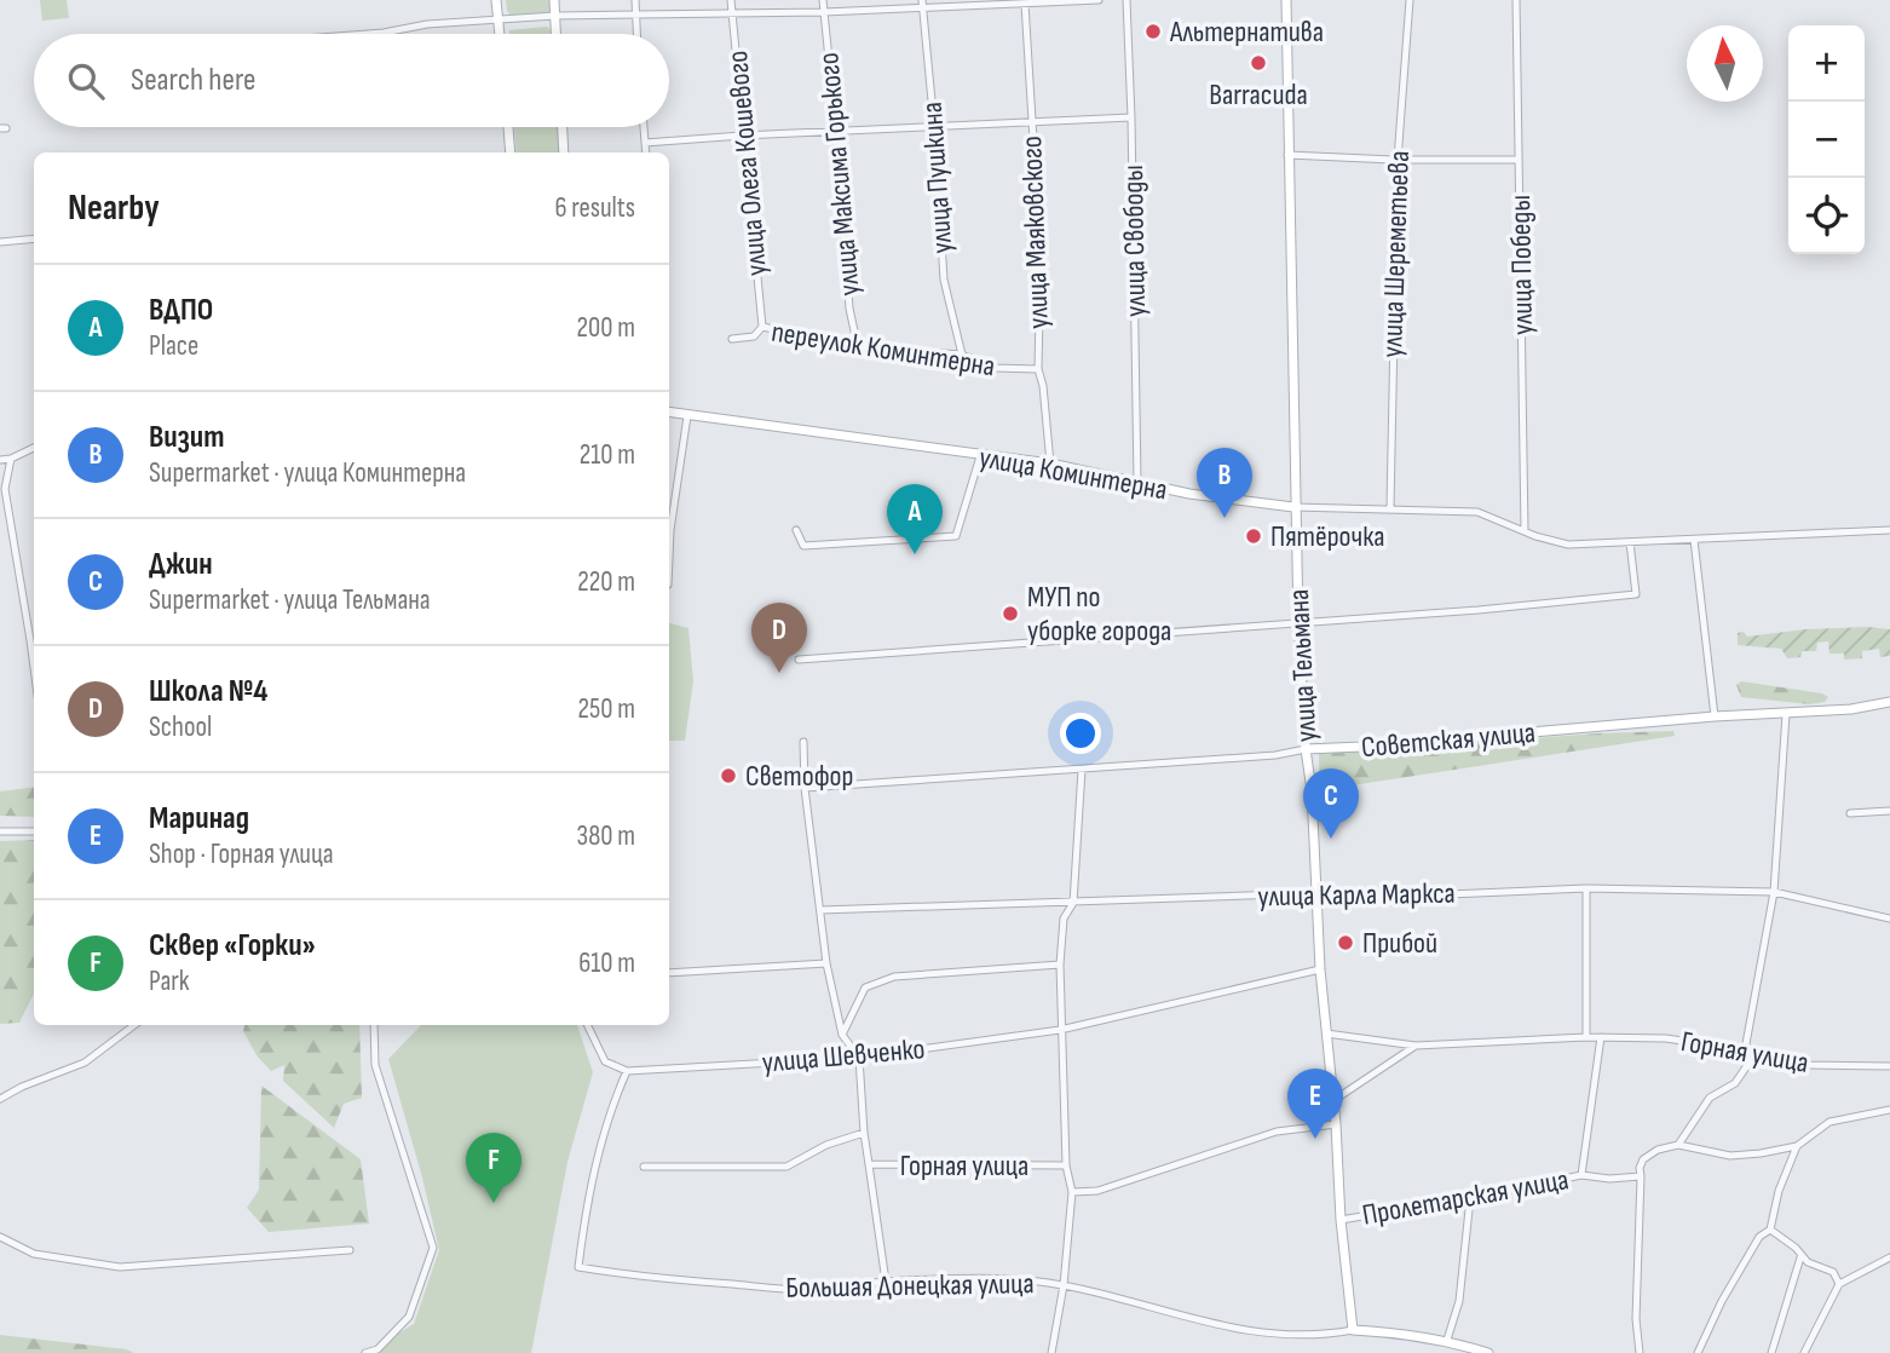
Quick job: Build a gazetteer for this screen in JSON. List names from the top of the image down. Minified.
{"streets":{"street":["улица Олега Кошевого","улица Максима Горького","улица Пушкина","улица Маяковского","улица Свободы","улица Шереметьева","улица Победы","переулок Коминтерна","улица Коминтерна","улица Тельмана","Советская улица","улица Карла Маркса","Горная улица","улица Шевченко","Пролетарская улица","Большая Донецкая улица"]},"crossings":[["улица Олега Кошевого","переулок Коминтерна"],["улица Максима Горького","переулок Коминтерна"],["улица Пушкина","переулок Коминтерна"],["улица Маяковского","переулок Коминтерна"],["улица Маяковского","улица Коминтерна"],["улица Свободы","улица Коминтерна"],["улица Шереметьева","улица Коминтерна"],["улица Победы","улица Коминтерна"],["улица Коминтерна","улица Тельмана"],["улица Тельмана","Советская улица"],["улица Тельмана","улица Карла Маркса"],["улица Тельмана","Горная улица"],["улица Тельмана","улица Шевченко"],["улица Тельмана","Пролетарская улица"],["улица Тельмана","Большая Донецкая улица"],["Горная улица","улица Шевченко"],["улица Шевченко","Большая Донецкая улица"]],"places":["Альтернатива","Barracuda","Пятёрочка","МУП по уборке города","Светофор","Прибой"],"north":"top","page":{"map_buttons":["+","−"],"search":"Search here","heading":["Nearby","6 results"],"list":[{"mark":"A","name":"ВДПО","note":"Place","value":"200 m"},{"mark":"B","name":"Визит","note":"Supermarket · улица Коминтерна","value":"210 m"},{"mark":"C","name":"Джин","note":"Supermarket · улица Тельмана","value":"220 m"},{"mark":"D","name":"Школа №4","note":"School","value":"250 m"},{"mark":"E","name":"Маринад","note":"Shop · Горная улица","value":"380 m"},{"mark":"F","name":"Сквер «Горки»","note":"Park","value":"610 m"}],"pins":["B","A","D","C","E","F"]}}
